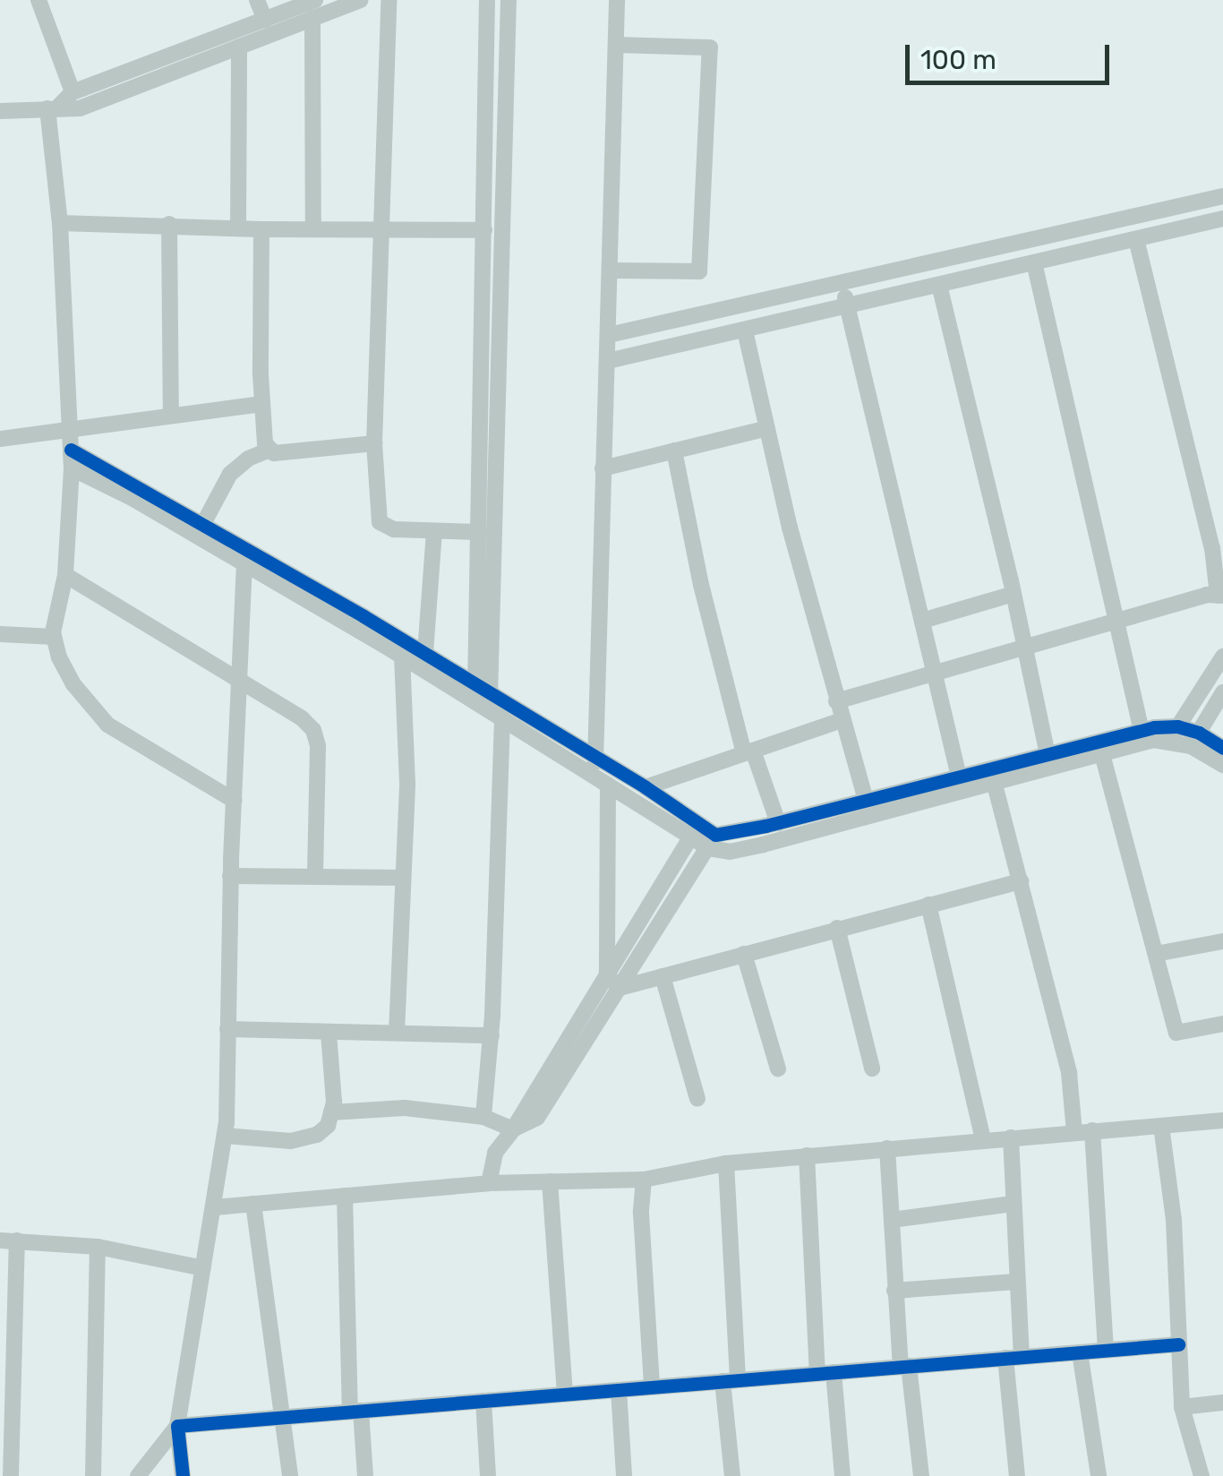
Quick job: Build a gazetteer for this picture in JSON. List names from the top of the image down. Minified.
{"scale_bar":"100 m"}
